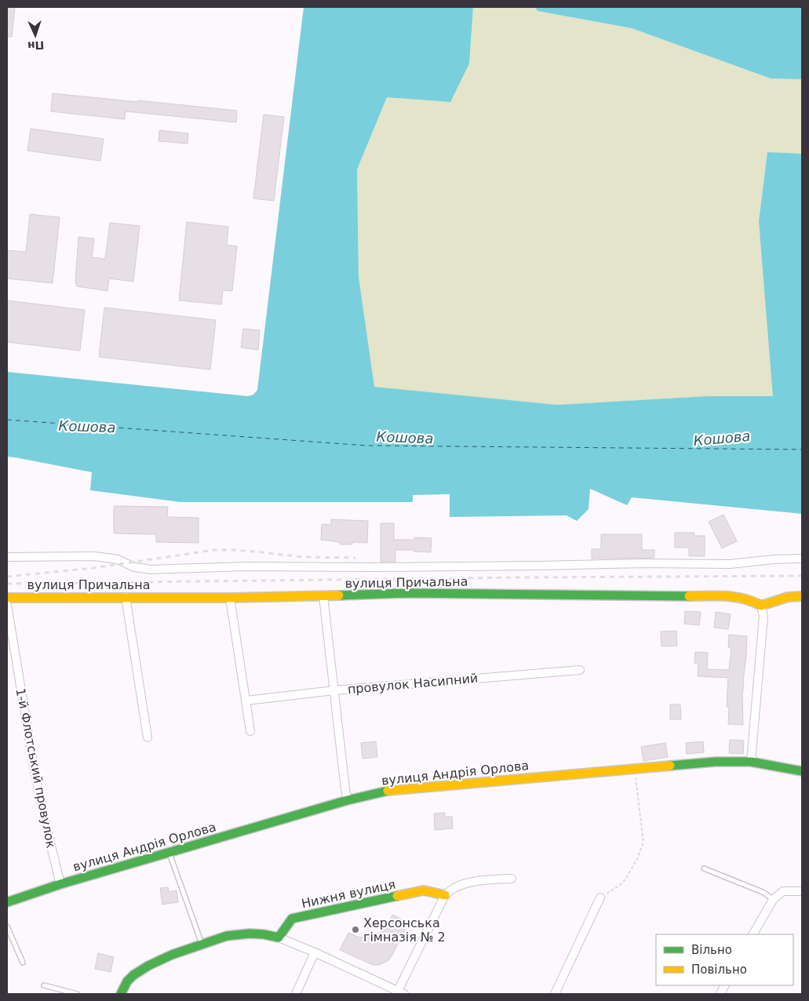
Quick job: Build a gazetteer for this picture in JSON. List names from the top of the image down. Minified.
{"streets":{"street":["вулиця Причальна","провулок Насипний","1-й Флотський провулок","вулиця Андрія Орлова","Нижня вулиця"]},"crossings":[["1-й Флотський провулок","вулиця Андрія Орлова"]],"water":["Кошова"],"places":["Херсонська гімназія № 2"],"legend":["Вільно","Повільно"],"north":"bottom"}
